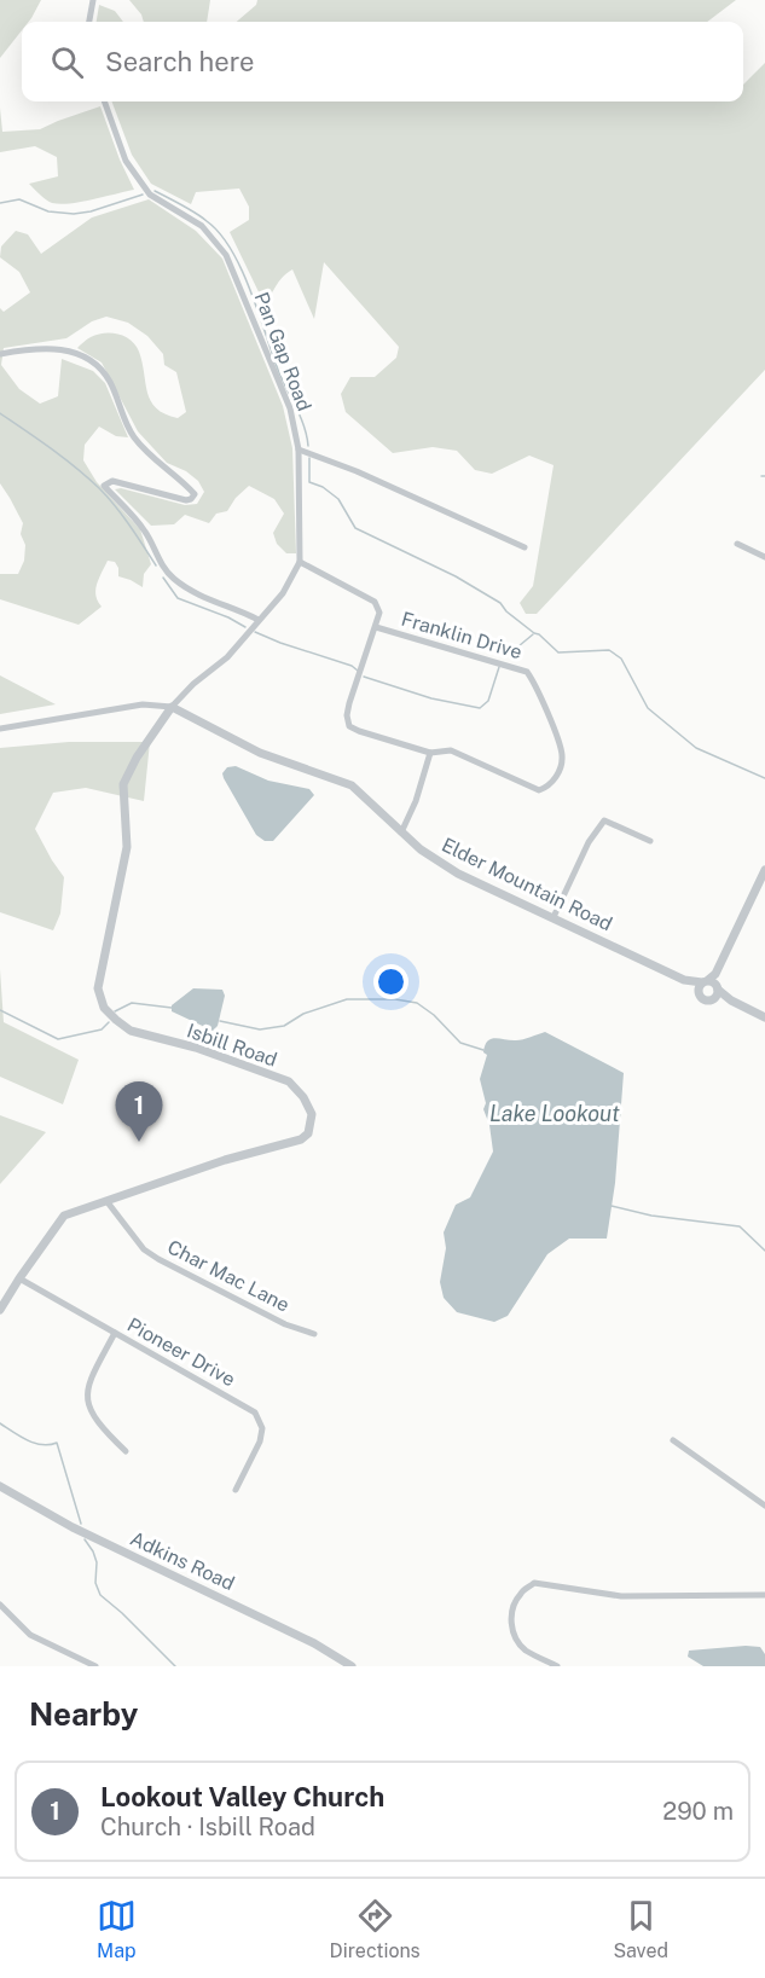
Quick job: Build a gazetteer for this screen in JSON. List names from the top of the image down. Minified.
{"streets":{"street":["Pan Gap Road","Franklin Drive","Elder Mountain Road","Isbill Road","Char Mac Lane","Pioneer Drive","Adkins Road"]},"crossings":[["Pan Gap Road","Franklin Drive"],["Pan Gap Road","Elder Mountain Road"],["Pan Gap Road","Isbill Road"],["Elder Mountain Road","Isbill Road"],["Isbill Road","Char Mac Lane"],["Isbill Road","Pioneer Drive"]],"water":["Lake Lookout"],"page":{"search":"Search here","pins":"1","heading":"Nearby","list":[{"mark":"1","name":"Lookout Valley Church","note":"Church · Isbill Road","value":"290 m"}],"nav":["Map","Directions","Saved"]}}
